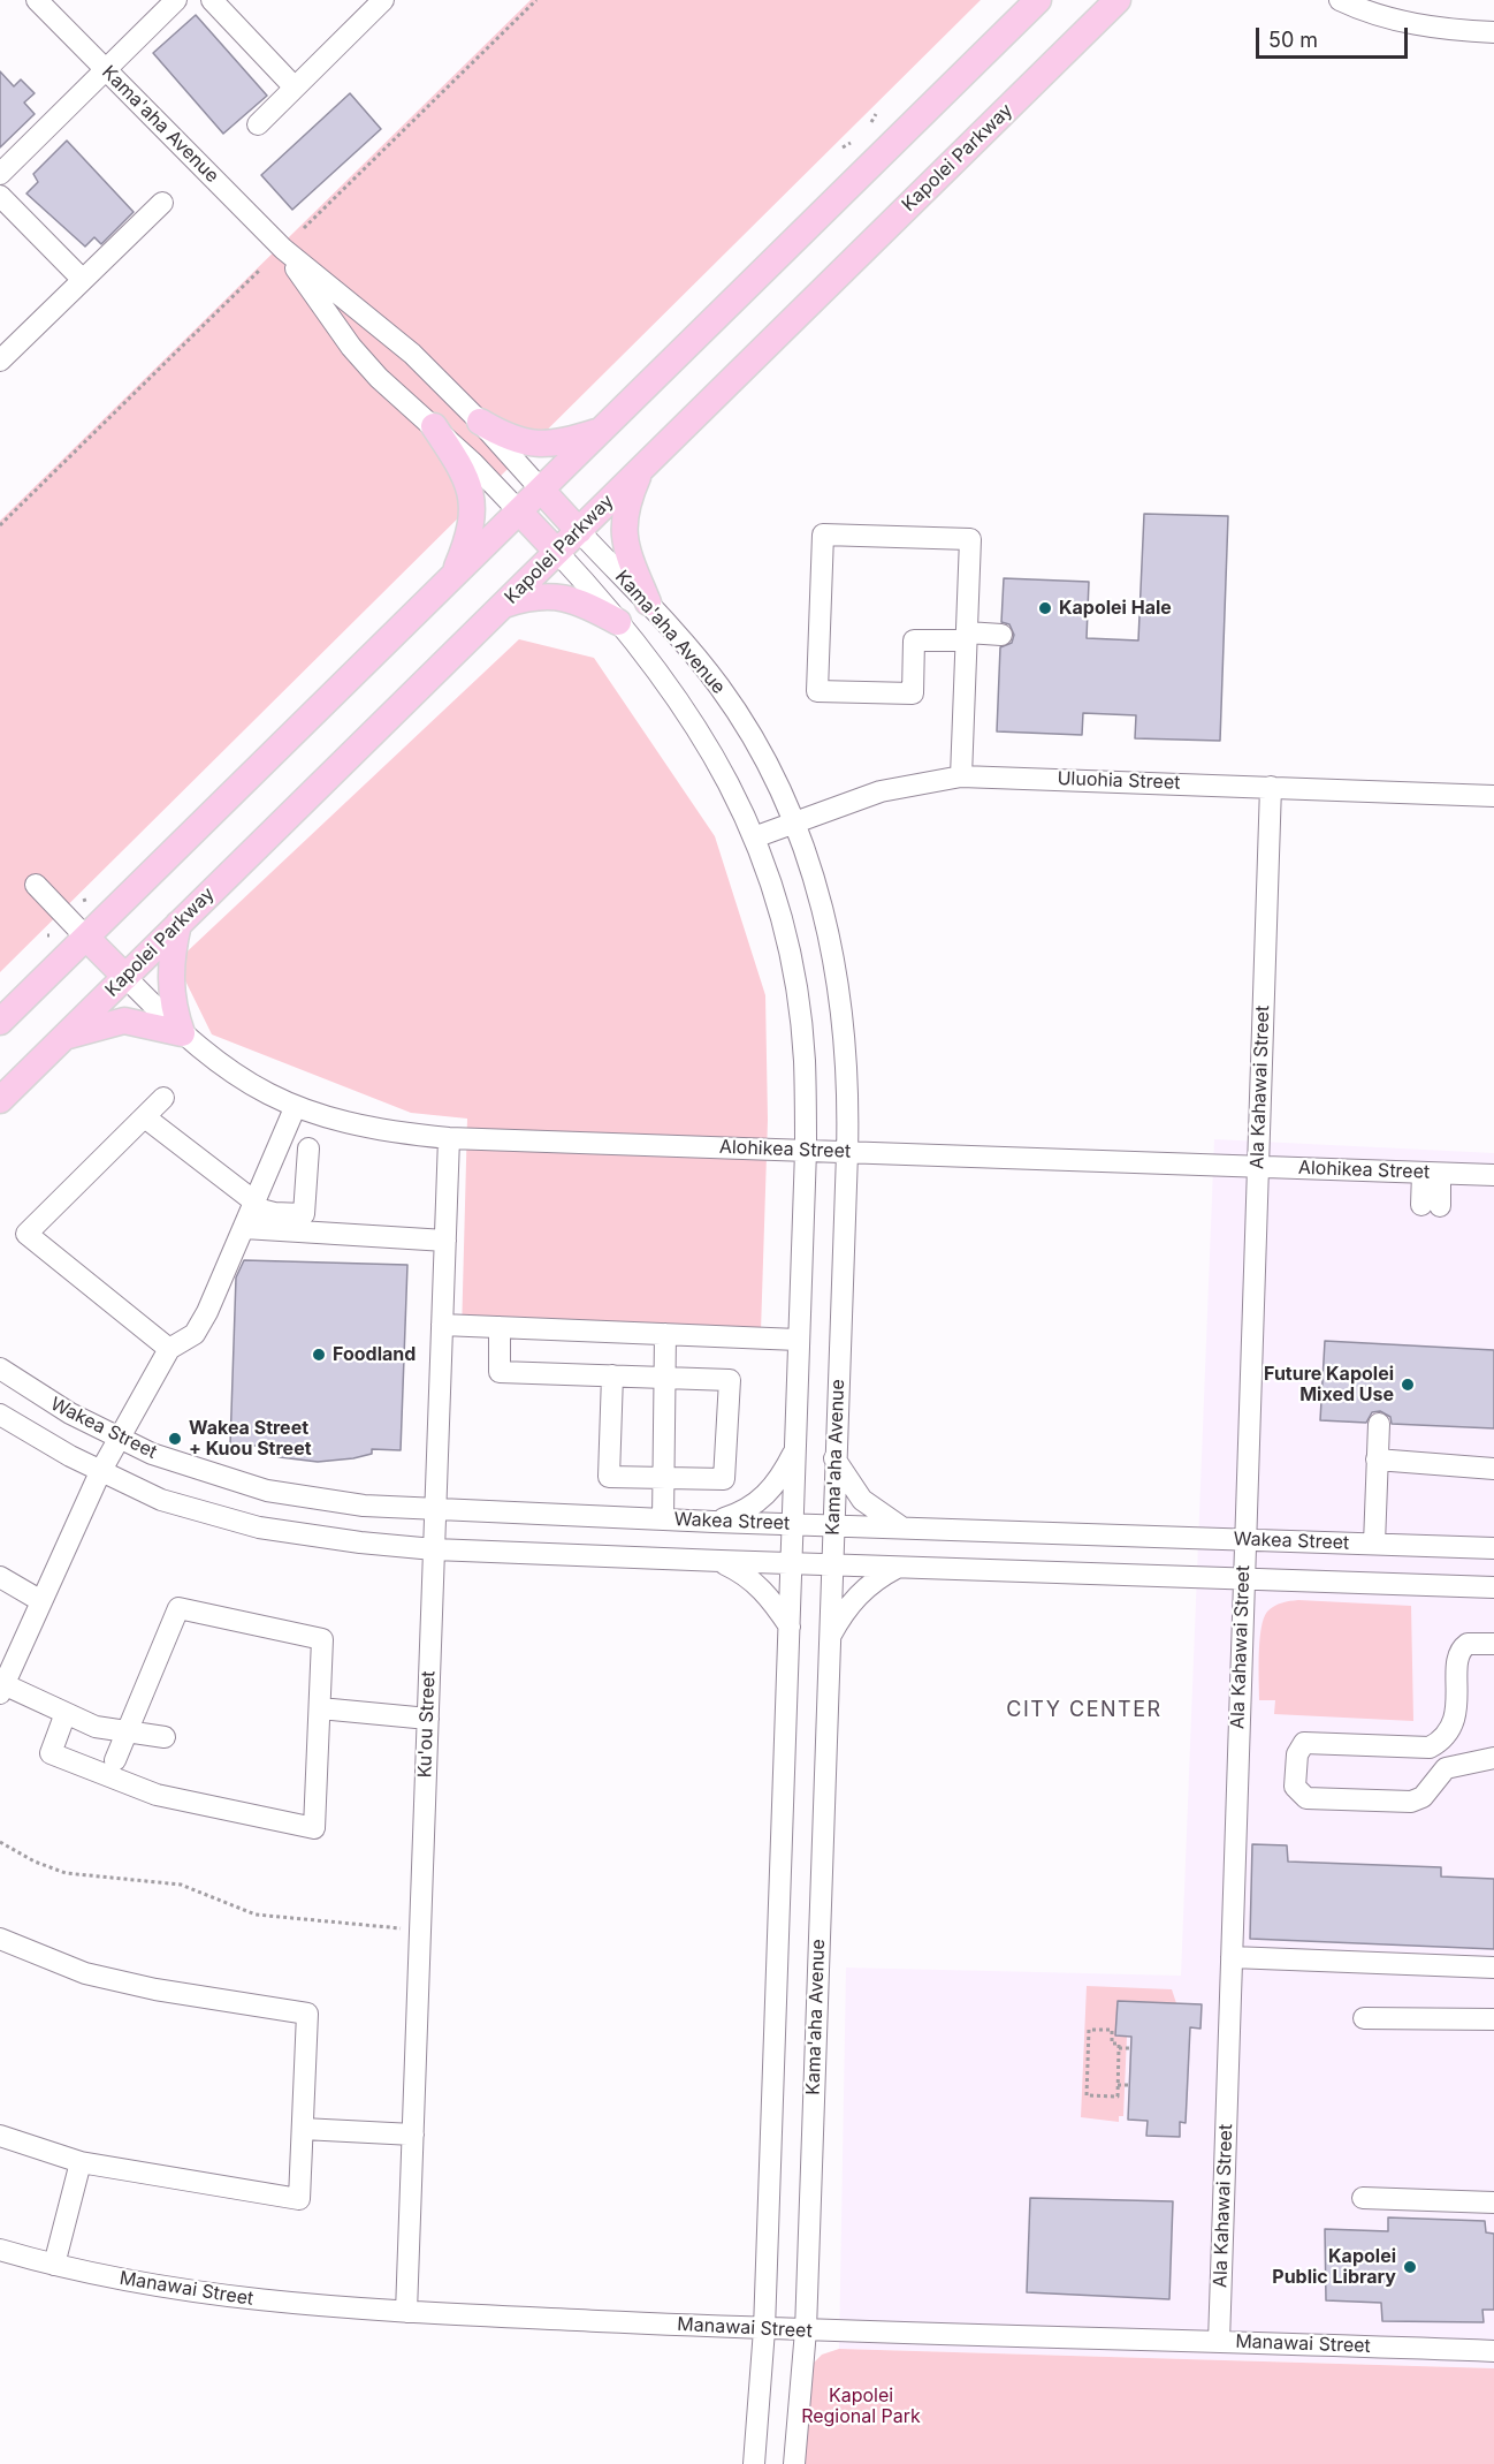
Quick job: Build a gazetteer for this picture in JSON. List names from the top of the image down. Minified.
{"streets":{"main road":["Kapolei Parkway"],"street":["Kama'aha Avenue","Uluohia Street","Ala Kahawai Street","Alohikea Street","Wakea Street","Ku'ou Street","Manawai Street"]},"crossings":[["Kama'aha Avenue","Kapolei Parkway"],["Kama'aha Avenue","Uluohia Street"],["Kama'aha Avenue","Alohikea Street"],["Kama'aha Avenue","Wakea Street"],["Kama'aha Avenue","Manawai Street"],["Kapolei Parkway","Alohikea Street"],["Uluohia Street","Ala Kahawai Street"],["Ala Kahawai Street","Alohikea Street"],["Ala Kahawai Street","Wakea Street"],["Ala Kahawai Street","Manawai Street"],["Alohikea Street","Ku'ou Street"],["Wakea Street","Ku'ou Street"],["Ku'ou Street","Manawai Street"]],"districts":["CITY CENTER"],"parks":["Kapolei Regional Park"],"places":["Kapolei Hale","Foodland","Future Kapolei Mixed Use","Wakea Street + Kuou Street","Kapolei Public Library"],"scale_bar":"50 m"}
